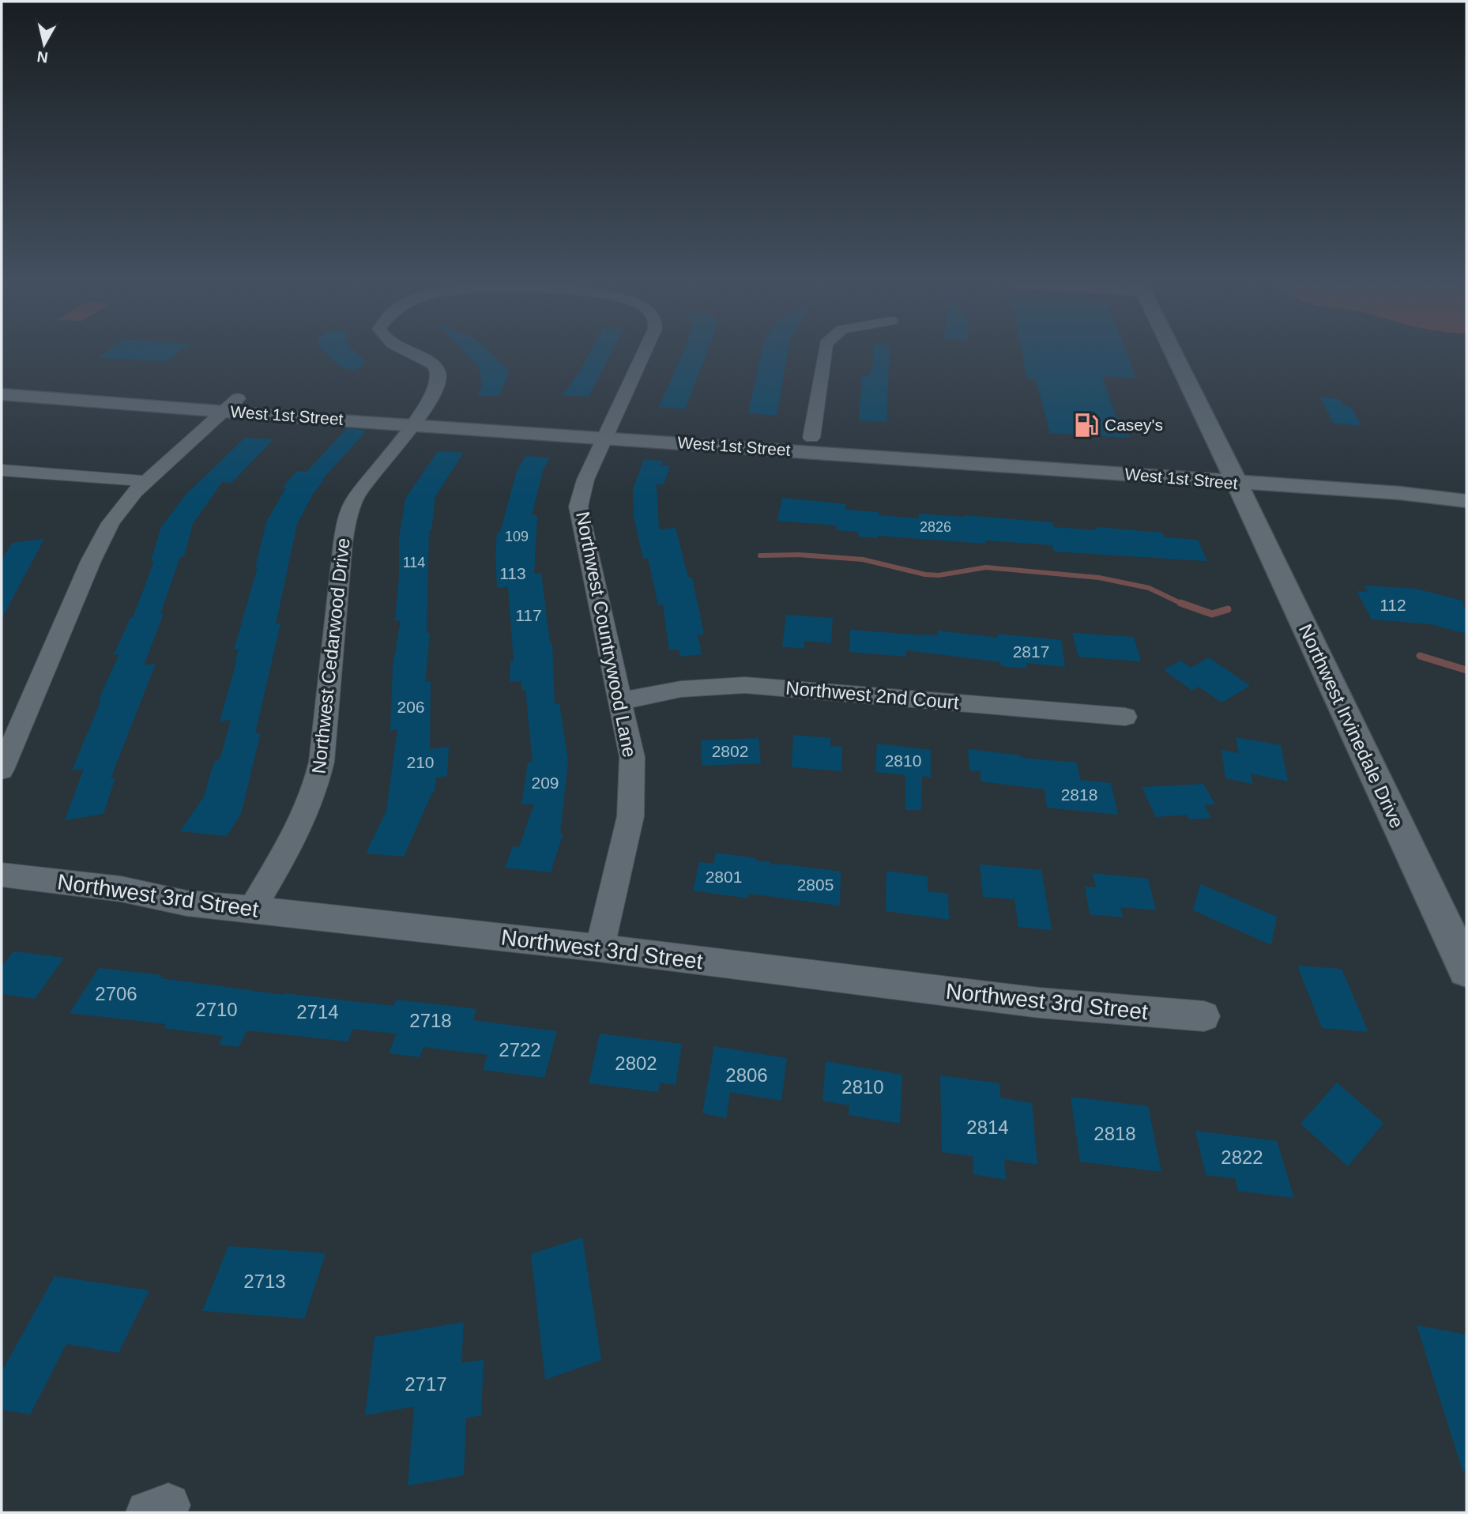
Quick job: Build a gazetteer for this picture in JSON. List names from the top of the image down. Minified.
{"streets":{"main road":["West 1st Street","Northwest Irvinedale Drive"],"street":["Northwest Countrywood Lane","Northwest Cedarwood Drive","Northwest 2nd Court","Northwest 3rd Street"]},"crossings":[["West 1st Street","Northwest Countrywood Lane"],["West 1st Street","Northwest Cedarwood Drive"],["West 1st Street","Northwest Irvinedale Drive"],["Northwest Countrywood Lane","Northwest 2nd Court"],["Northwest Countrywood Lane","Northwest 3rd Street"],["Northwest Cedarwood Drive","Northwest 3rd Street"]],"places":{"fuel station":["Casey's"]},"house_numbers":["2826","109","114","113","112","117","2817","206","2802","2810","210","209","2818","2801","2805","2706","2710","2714","2718","2722","2802","2806","2810","2814","2818","2822","2713","2717"],"north":"bottom"}
